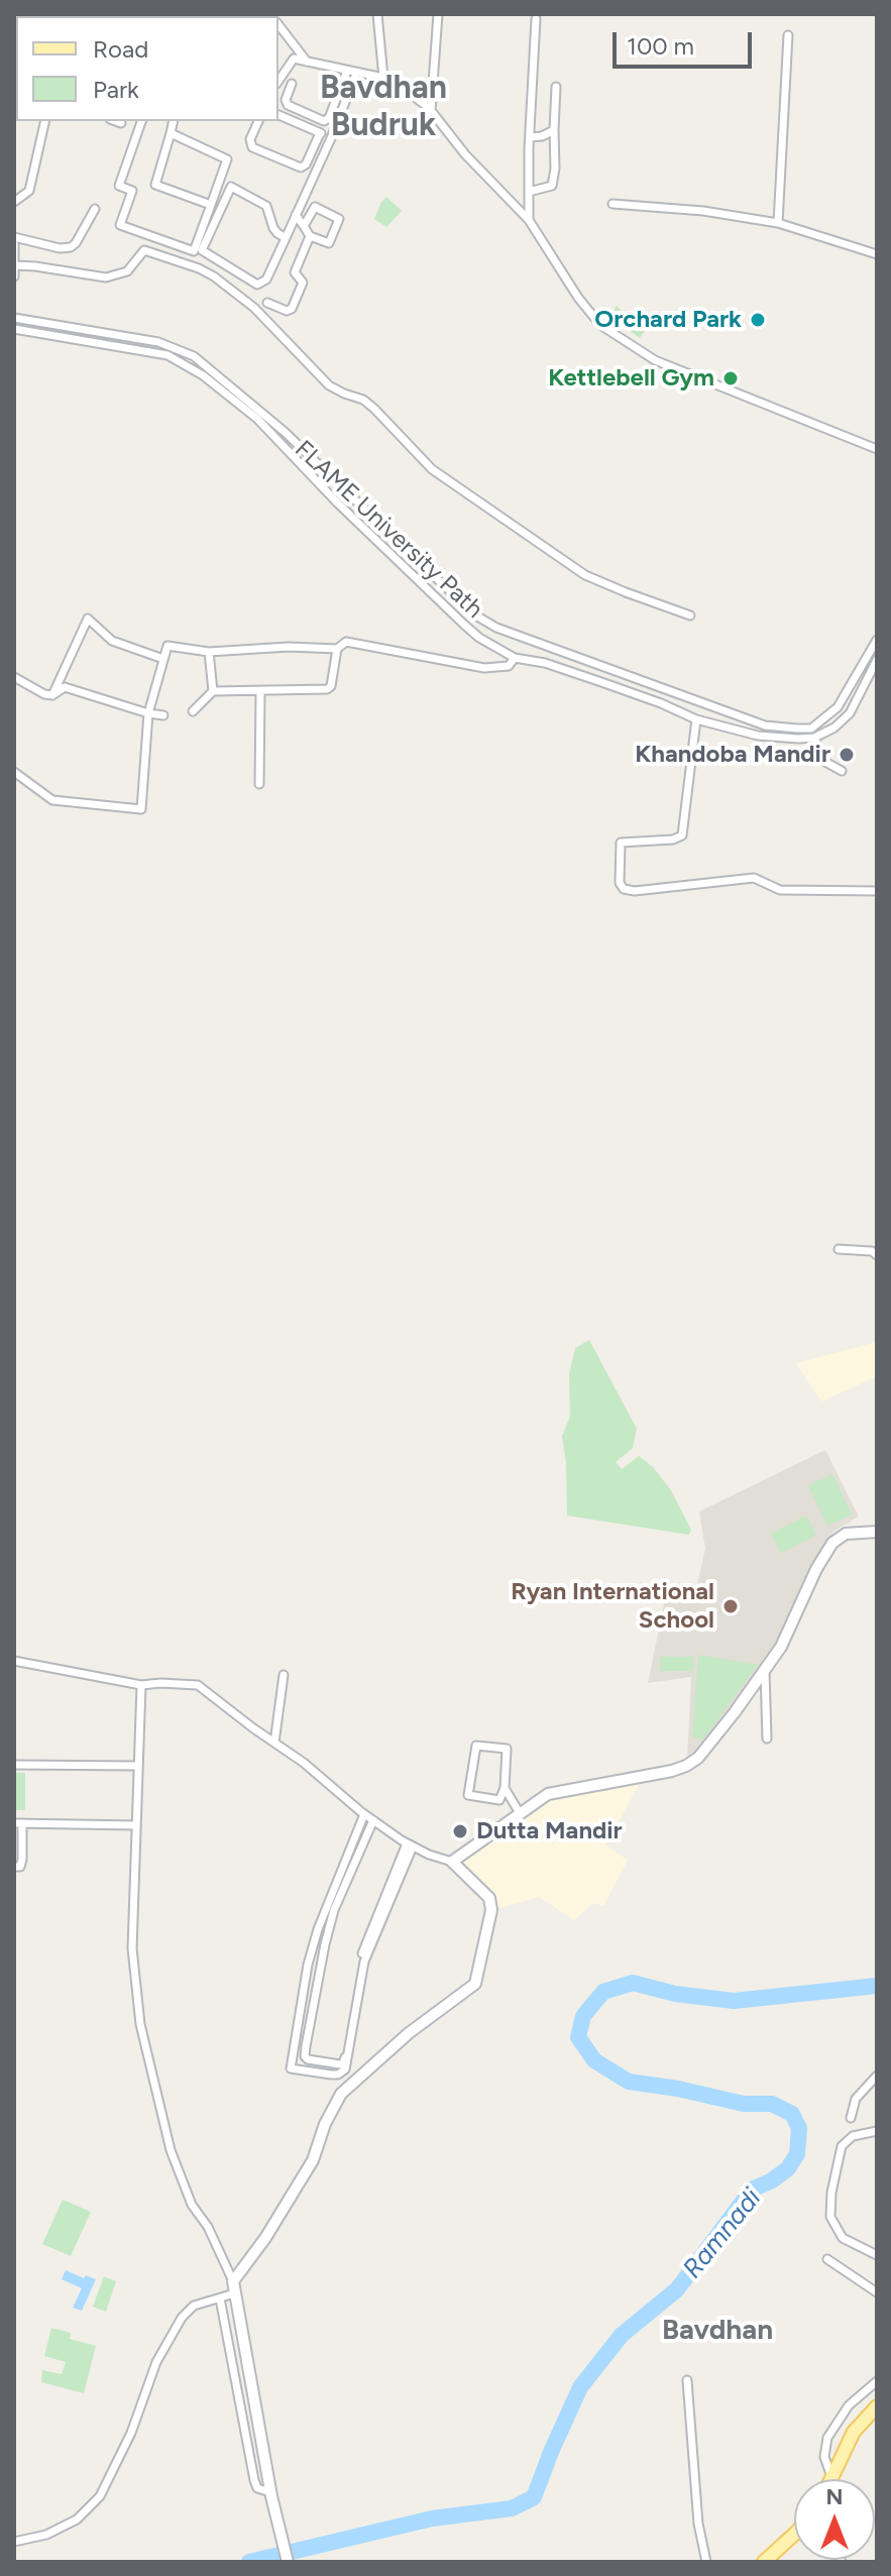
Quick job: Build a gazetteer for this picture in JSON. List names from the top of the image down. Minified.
{"streets":{"street":["FLAME University Path"]},"districts":["Bavdhan Budruk","Bavdhan"],"water":["Ramnadi"],"places":["Orchard Park","Kettlebell Gym","Khandoba Mandir","Ryan International School","Dutta Mandir"],"legend":["Road","Park"],"scale_bar":"100 m","north":"top"}
